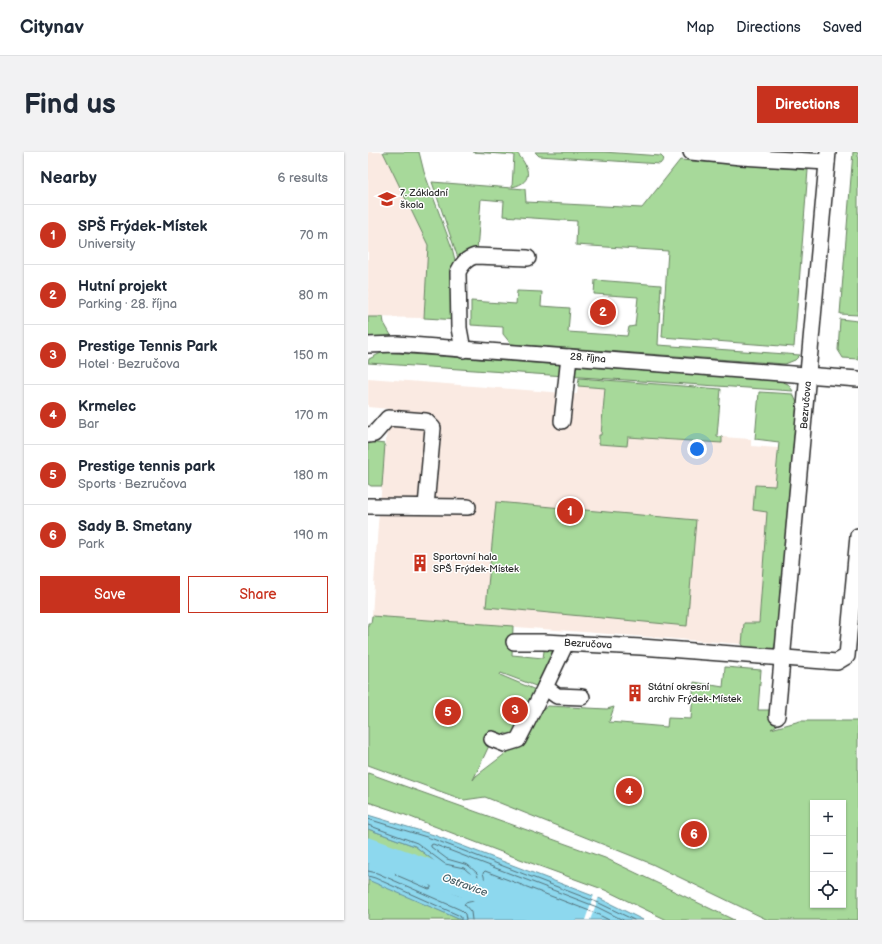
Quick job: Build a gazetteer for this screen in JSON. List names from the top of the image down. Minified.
{"streets":{"street":["28. října","Bezručova"]},"crossings":[["28. října","Bezručova"]],"water":["Ostravice"],"places":{"school or university":["7. Základní škola"],"building":["Sportovní hala SPŠ Frýdek-Místek","Státní okresní archiv Frýdek-Místek"]},"page":{"header":"Citynav","nav":["Map","Directions","Saved"],"buttons":["Directions",["Save","Share"]],"title":"Find us","heading":["Nearby","6 results"],"list":[{"mark":"1","name":"SPŠ Frýdek-Místek","note":"University","value":"70 m"},{"mark":"2","name":"Hutní projekt","note":"Parking · 28. října","value":"80 m"},{"mark":"3","name":"Prestige Tennis Park","note":"Hotel · Bezručova","value":"150 m"},{"mark":"4","name":"Krmelec","note":"Bar","value":"170 m"},{"mark":"5","name":"Prestige tennis park","note":"Sports · Bezručova","value":"180 m"},{"mark":"6","name":"Sady B. Smetany","note":"Park","value":"190 m"}],"pins":["2","1","3","5","4","6"],"map_buttons":["+","−"]}}
